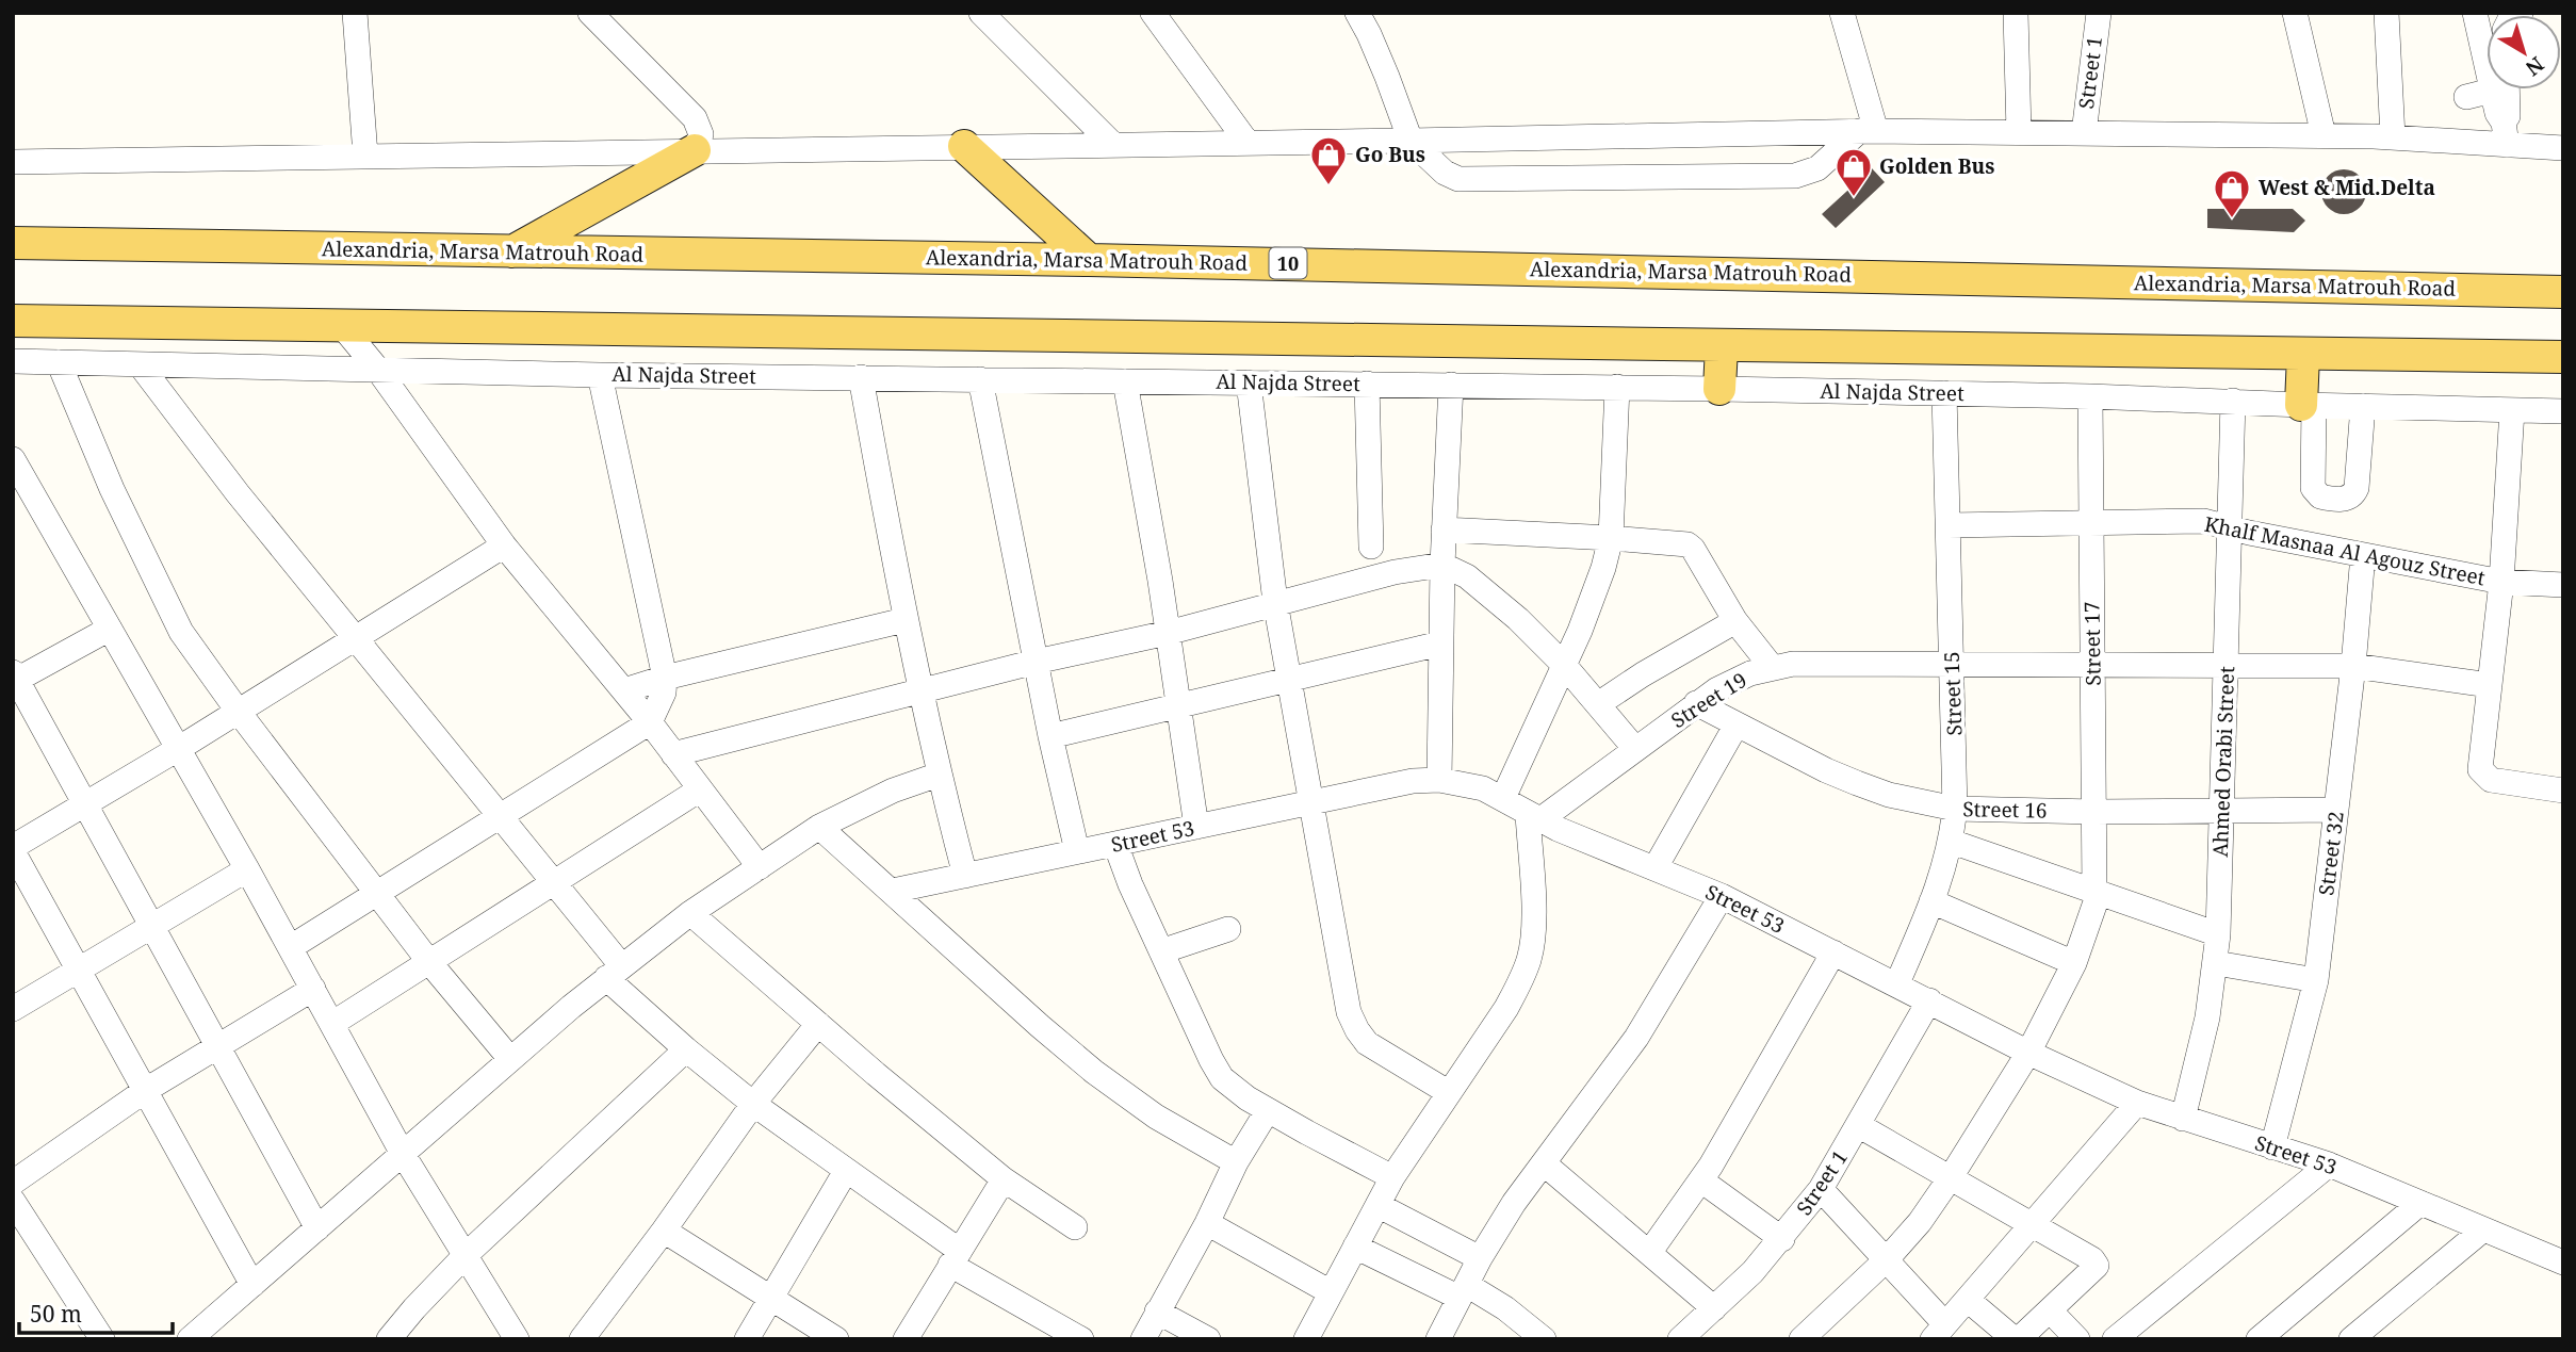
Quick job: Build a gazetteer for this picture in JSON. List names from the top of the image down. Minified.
{"streets":{"main road":["Alexandria, Marsa Matrouh Road","10"],"street":["Street 1","Al Najda Street","Khalf Masnaa Al Agouz Street","Street 17","Street 15","Street 19","Ahmed Orabi Street","Street 16","Street 53","Street 32"]},"crossings":[["Street 1","Street 53"],["Al Najda Street","Street 17"],["Al Najda Street","Street 15"],["Al Najda Street","Ahmed Orabi Street"],["Khalf Masnaa Al Agouz Street","Street 17"],["Khalf Masnaa Al Agouz Street","Street 15"],["Khalf Masnaa Al Agouz Street","Ahmed Orabi Street"],["Khalf Masnaa Al Agouz Street","Street 32"],["Street 17","Street 19"],["Street 17","Street 16"],["Street 17","Street 53"],["Street 15","Street 19"],["Street 15","Street 16"],["Street 15","Street 53"],["Street 19","Ahmed Orabi Street"],["Street 19","Street 16"],["Street 19","Street 53"],["Street 19","Street 32"],["Ahmed Orabi Street","Street 16"],["Ahmed Orabi Street","Street 53"],["Street 16","Street 32"],["Street 53","Street 32"]],"places":{"shop":["Go Bus","Golden Bus","West & Mid.Delta"]},"scale_bar":"50 m","north":"bottom right"}
